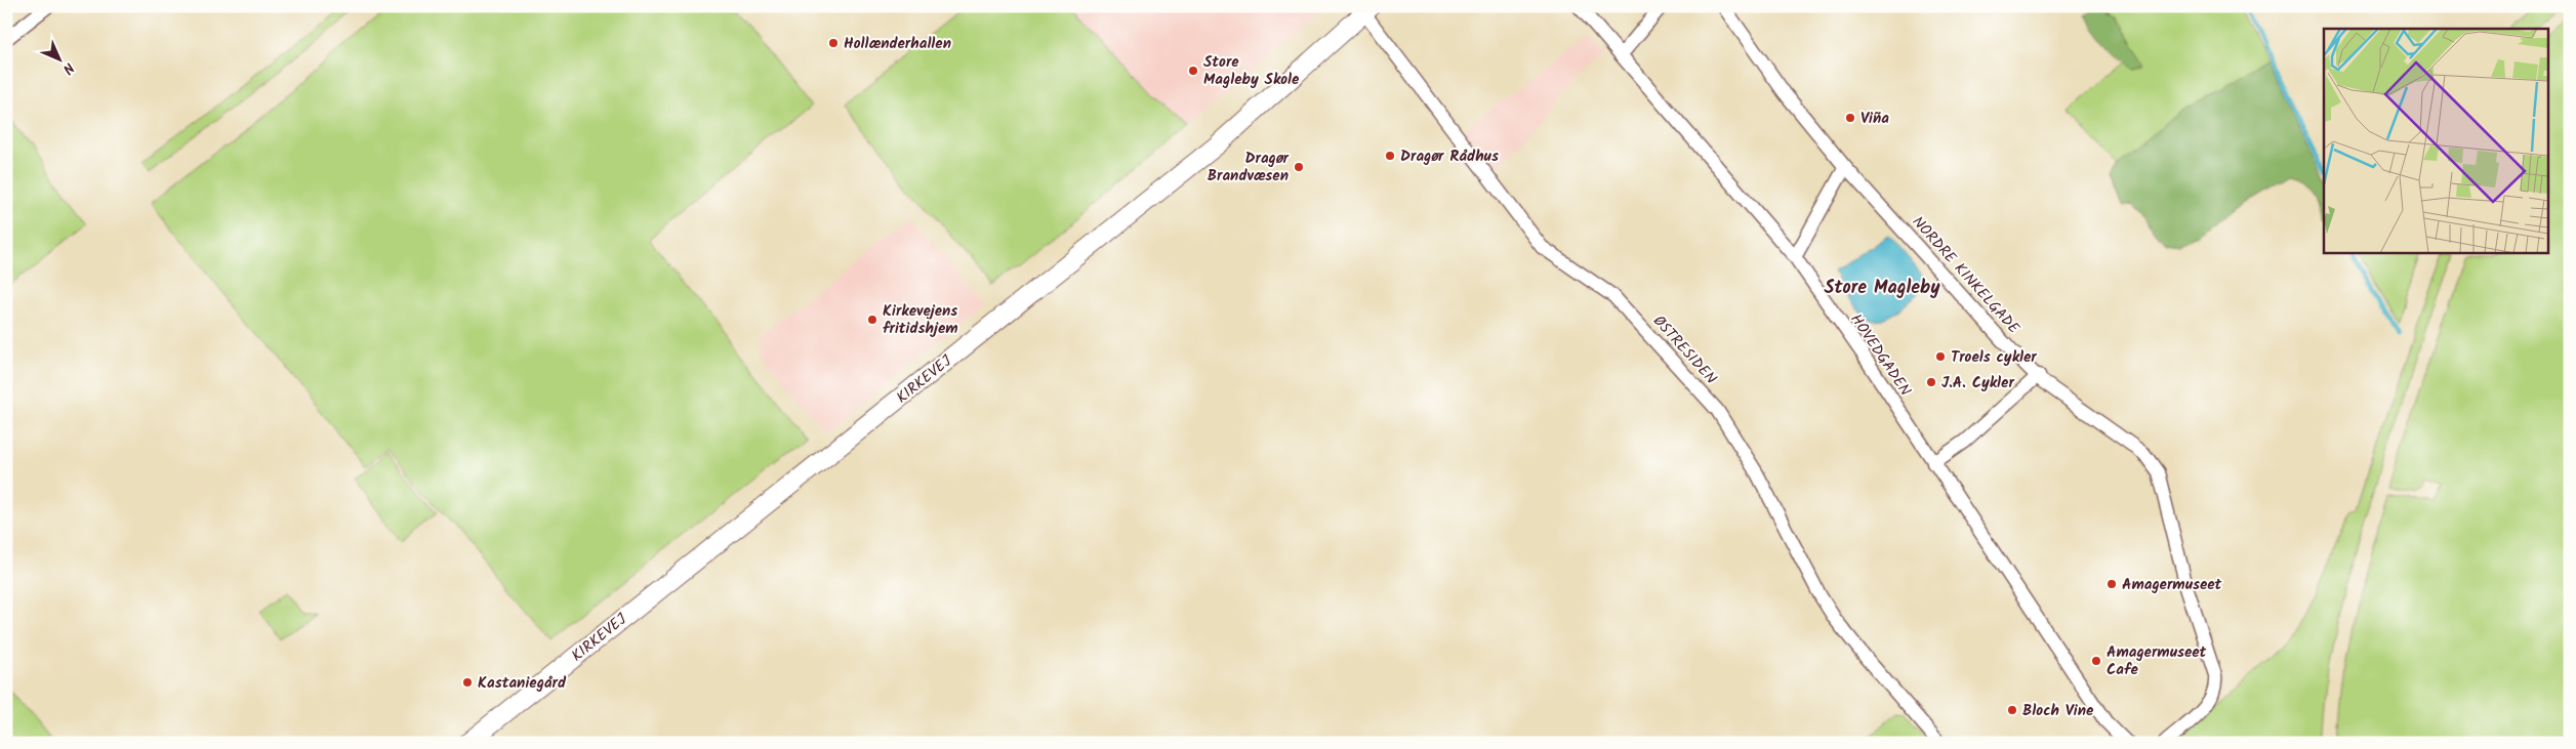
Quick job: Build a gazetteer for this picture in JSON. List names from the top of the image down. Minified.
{"streets":{"main road":["KIRKEVEJ"],"street":["NORDRE KINKELGADE","ØSTRESIDEN","HOVEDGADEN"]},"crossings":[["ØSTRESIDEN","KIRKEVEJ"]],"districts":["Store Magleby"],"places":["Hollænderhallen","Store Magleby Skole","Viña","Dragør Rådhus","Dragør Brandvæsen","Kirkevejens fritidshjem","Troels cykler","J.A. Cykler","Amagermuseet","Amagermuseet Cafe","Kastaniegård","Bloch Vine"],"north":"bottom right"}
